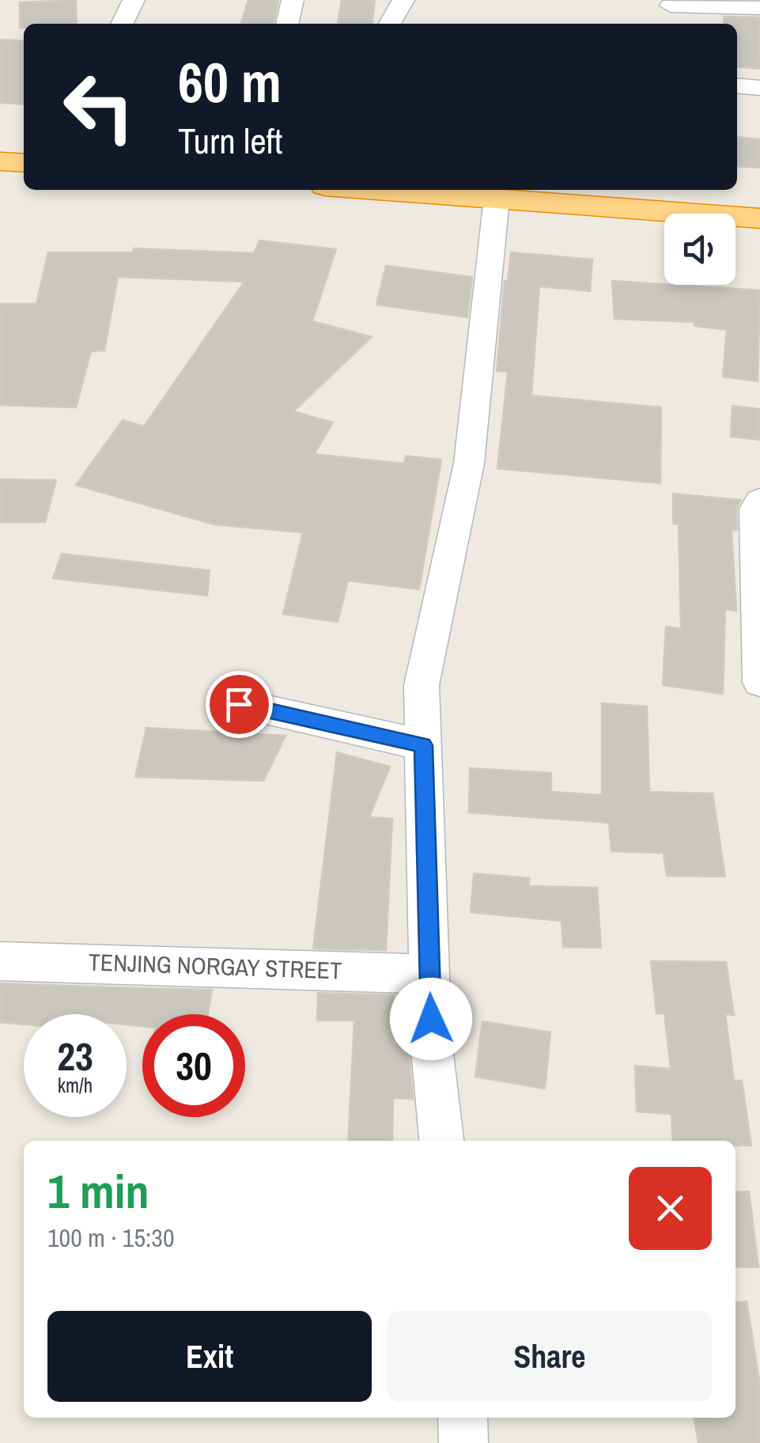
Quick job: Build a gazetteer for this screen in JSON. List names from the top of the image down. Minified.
{"streets":{"street":["TENJING NORGAY STREET"]},"page":{"turn":["60 m","Turn left"],"speed":"23 km/h","limit":"30","heading":["1 min","100 m · 15:30"],"buttons":["Exit","Share"]}}
